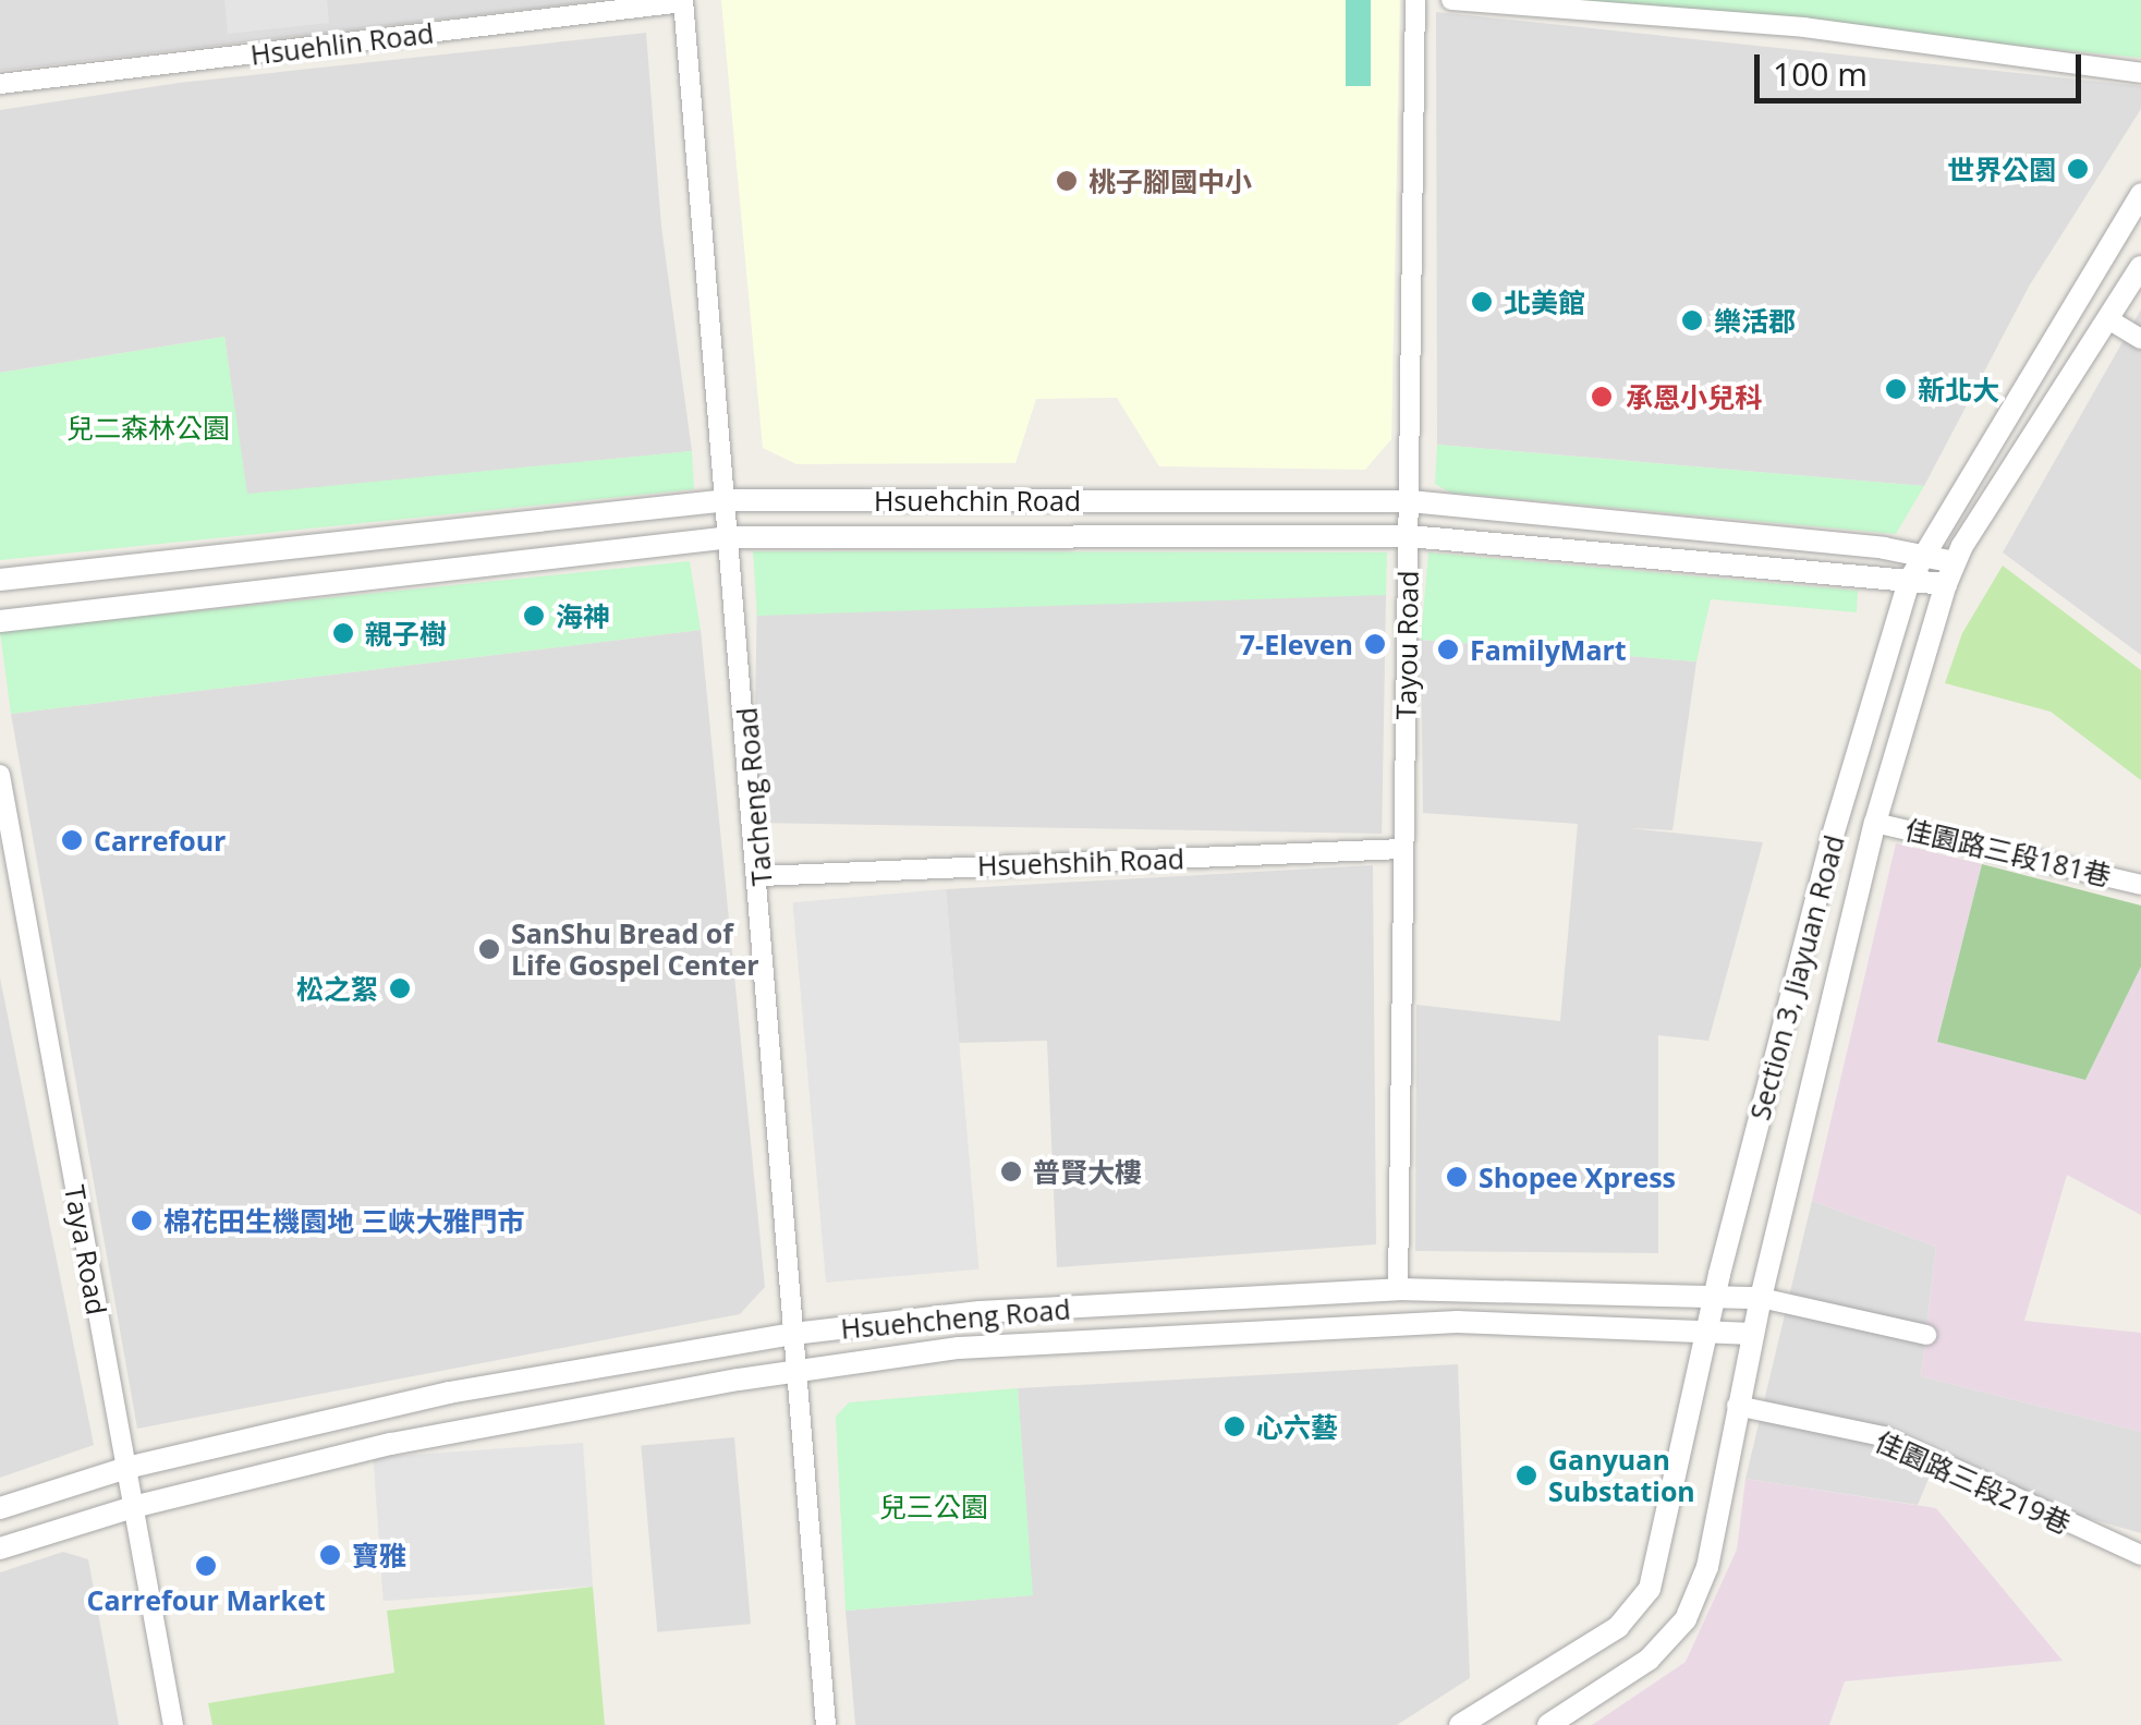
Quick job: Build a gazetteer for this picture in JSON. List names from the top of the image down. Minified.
{"streets":{"street":["Hsuehlin Road","Hsuehchin Road","Tayou Road","Tacheng Road","佳園路三段181巷","Hsuehshih Road","Section 3, Jiayuan Road","Taya Road","Hsuehcheng Road","佳園路三段219巷"]},"crossings":[["Hsuehlin Road","Tacheng Road"],["Hsuehchin Road","Tayou Road"],["Hsuehchin Road","Tacheng Road"],["Hsuehchin Road","Section 3, Jiayuan Road"],["Tayou Road","Hsuehshih Road"],["Tayou Road","Hsuehcheng Road"],["Tacheng Road","Hsuehshih Road"],["Tacheng Road","Hsuehcheng Road"],["佳園路三段181巷","Section 3, Jiayuan Road"],["Section 3, Jiayuan Road","Hsuehcheng Road"],["Section 3, Jiayuan Road","佳園路三段219巷"],["Taya Road","Hsuehcheng Road"]],"parks":["兒二森林公園","兒三公園"],"places":["世界公園","桃子腳國中小","北美館","樂活郡","新北大","承恩小兒科","海神","親子樹","7-Eleven","FamilyMart","Carrefour","SanShu Bread of Life Gospel Center","松之絮","普賢大樓","Shopee Xpress","棉花田生機園地 三峽大雅門市","心六藝","Ganyuan Substation","寶雅","Carrefour Market"],"scale_bar":"100 m"}
